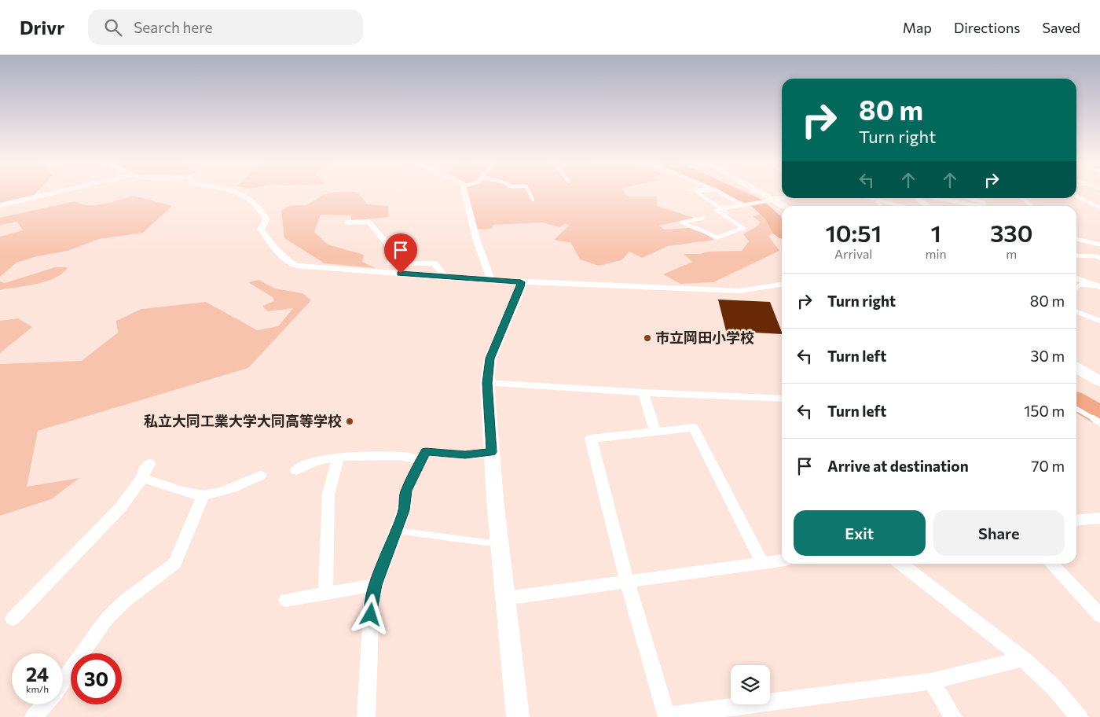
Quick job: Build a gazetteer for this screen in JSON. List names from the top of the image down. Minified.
{"places":["市立岡田小学校","私立大同工業大学大同高等学校"],"page":{"header":"Drivr","search":"Search here","nav":["Map","Directions","Saved"],"turn":["80 m","Turn right"],"eta":["10:51","Arrival","1","min","330","m"],"list":[{"name":"Turn right","value":"80 m"},{"name":"Turn left","value":"30 m"},{"name":"Turn left","value":"150 m"},{"name":"Arrive at destination","value":"70 m"}],"buttons":["Exit","Share"],"speed":"24 km/h","limit":"30"}}
